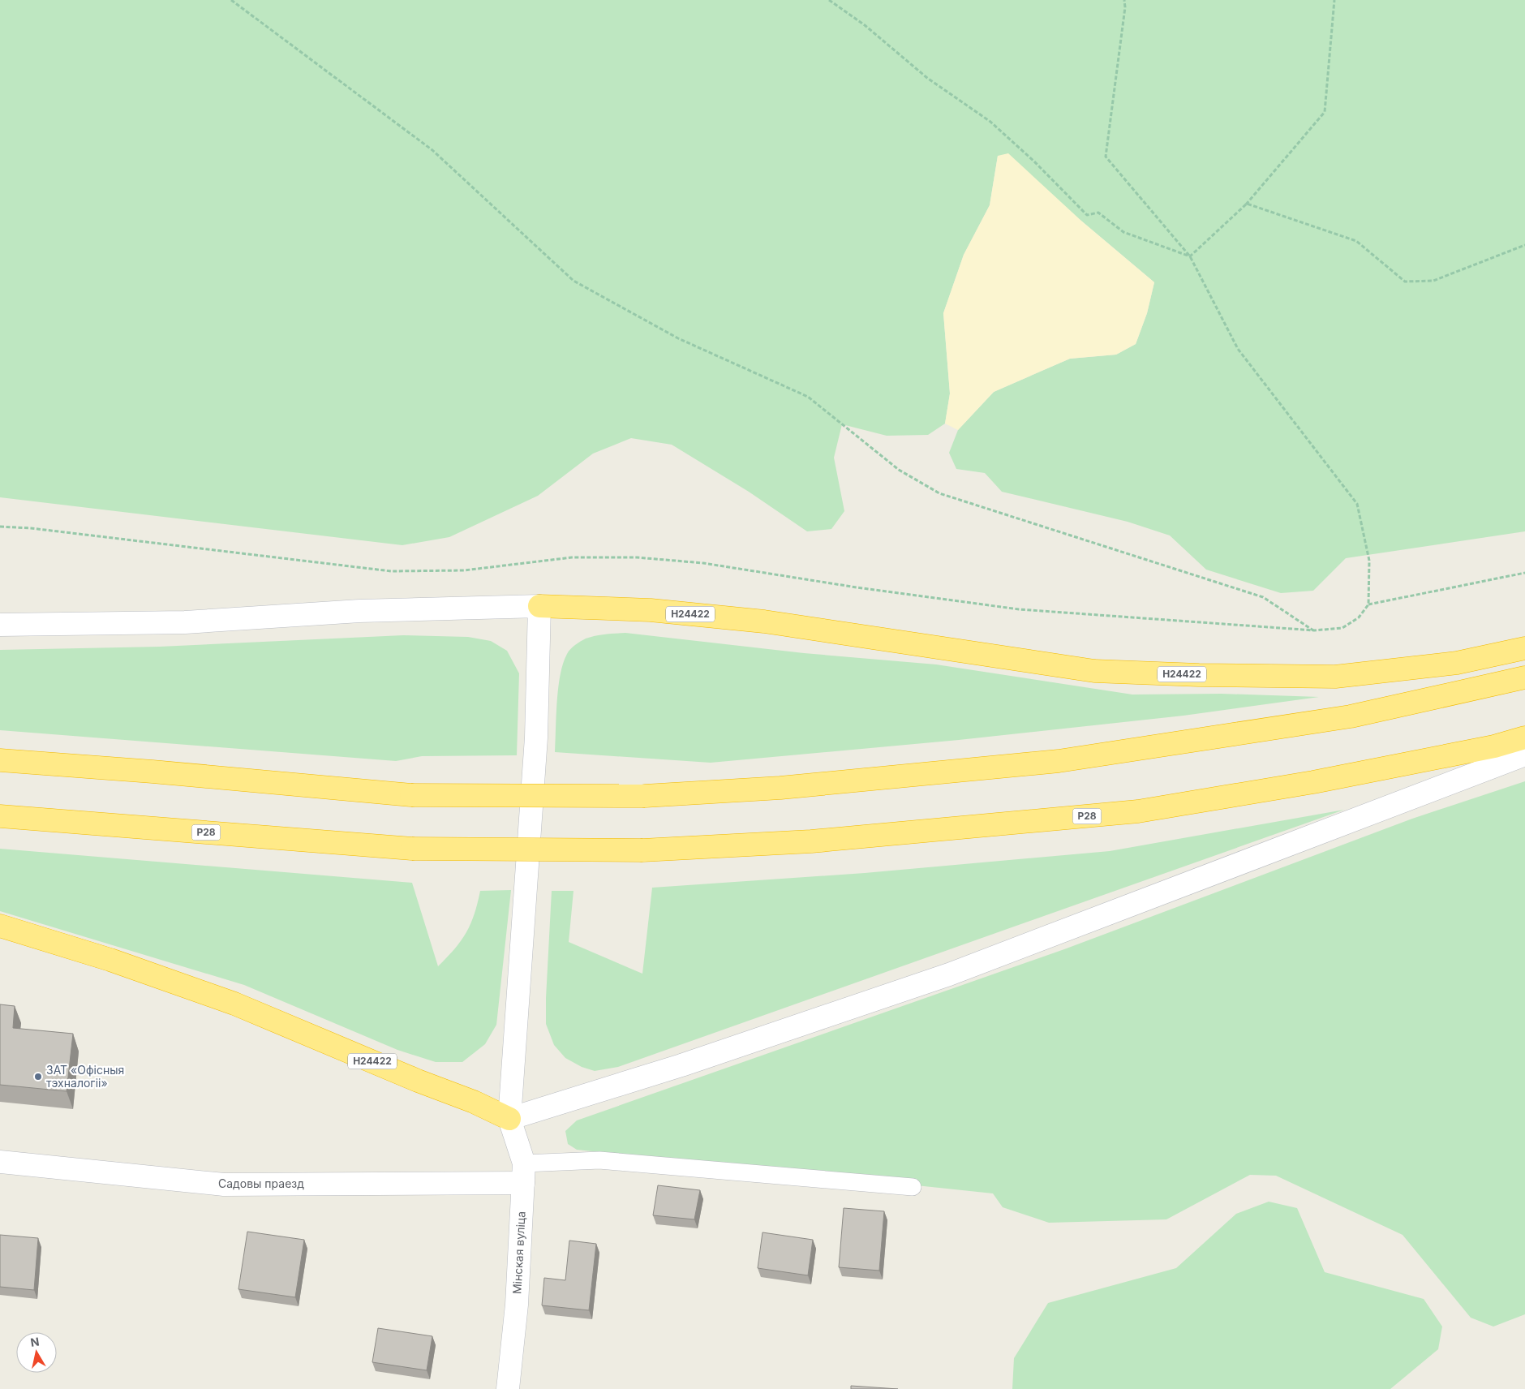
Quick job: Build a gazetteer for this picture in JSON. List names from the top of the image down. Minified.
{"streets":{"highway":["Н24422","Р28"],"street":["Садовы праезд","Мінская вуліца"]},"crossings":[["Н24422","Мінская вуліца"],["Садовы праезд","Мінская вуліца"]],"places":["ЗАТ «Офісныя тэхналогіі»"],"north":"top"}
